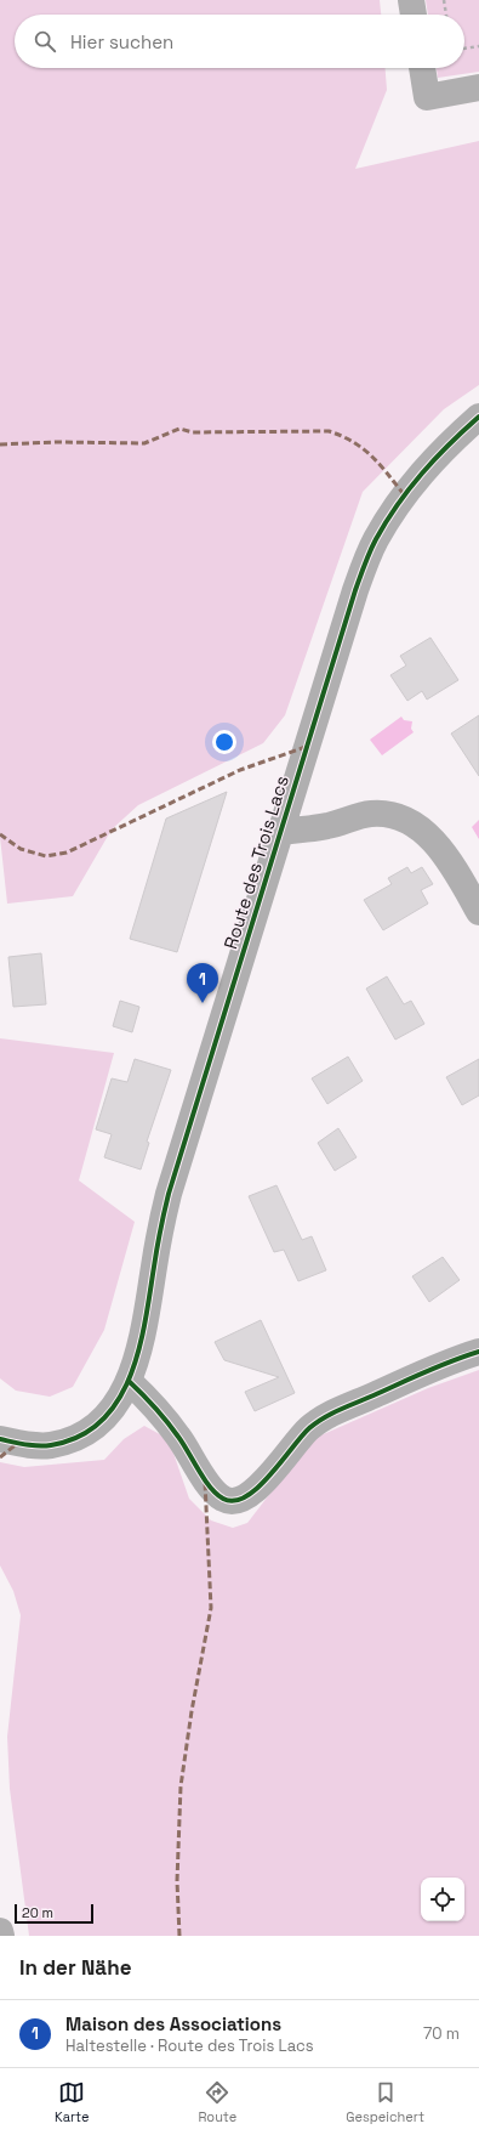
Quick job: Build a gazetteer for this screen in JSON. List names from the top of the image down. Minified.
{"streets":{"street":["Route des Trois Lacs"]},"scale_bar":"20 m","page":{"search":"Hier suchen","pins":"1","scale":"20 m","heading":"In der Nähe","list":[{"mark":"1","name":"Maison des Associations","note":"Haltestelle · Route des Trois Lacs","value":"70 m"}],"nav":["Karte","Route","Gespeichert"]}}
